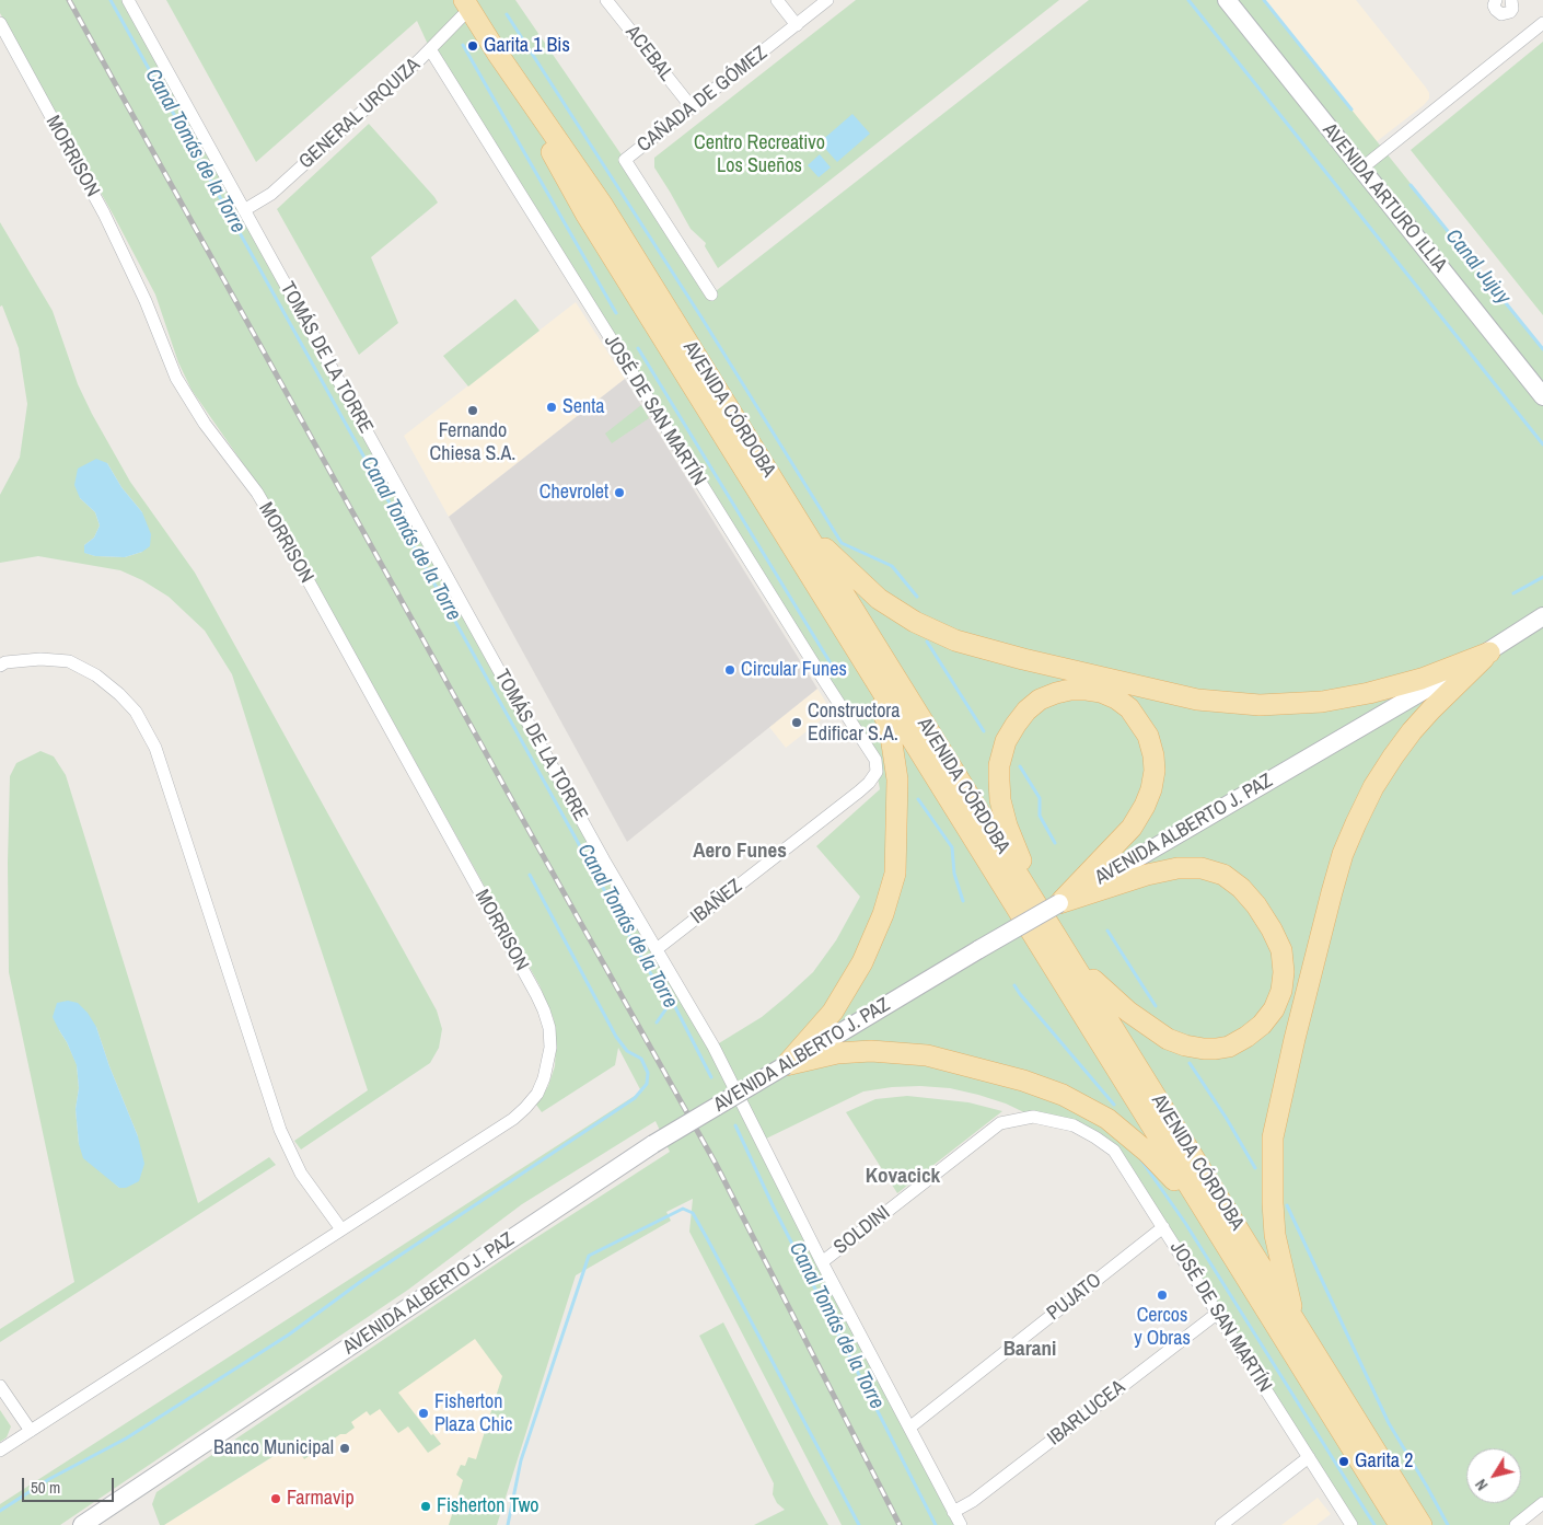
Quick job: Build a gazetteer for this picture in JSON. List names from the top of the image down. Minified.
{"streets":{"main road":["AVENIDA ARTURO ILLIA","AVENIDA CÓRDOBA","AVENIDA ALBERTO J. PAZ"],"street":["ACEBAL","CAÑADA DE GÓMEZ","GENERAL URQUIZA","MORRISON","TOMÁS DE LA TORRE","JOSÉ DE SAN MARTÍN","IBAÑEZ","SOLDINI","PUJATO","IBARLUCEA"]},"crossings":[["ACEBAL","CAÑADA DE GÓMEZ"],["GENERAL URQUIZA","TOMÁS DE LA TORRE"],["GENERAL URQUIZA","AVENIDA CÓRDOBA"],["GENERAL URQUIZA","JOSÉ DE SAN MARTÍN"],["TOMÁS DE LA TORRE","IBAÑEZ"],["TOMÁS DE LA TORRE","SOLDINI"],["TOMÁS DE LA TORRE","PUJATO"],["TOMÁS DE LA TORRE","IBARLUCEA"],["JOSÉ DE SAN MARTÍN","IBAÑEZ"],["JOSÉ DE SAN MARTÍN","SOLDINI"],["JOSÉ DE SAN MARTÍN","PUJATO"],["JOSÉ DE SAN MARTÍN","IBARLUCEA"]],"districts":["Aero Funes","Kovacick","Barani"],"water":["Canal Tomás de la Torre","Canal Jujuy"],"parks":["Centro Recreativo Los Sueños"],"places":["Garita 1 Bis","Senta","Fernando Chiesa S.A.","Chevrolet","Circular Funes","Constructora Edificar S.A.","Cercos y Obras","Fisherton Plaza Chic","Banco Municipal","Garita 2","Farmavip","Fisherton Two"],"scale_bar":"50 m","north":"bottom left"}
